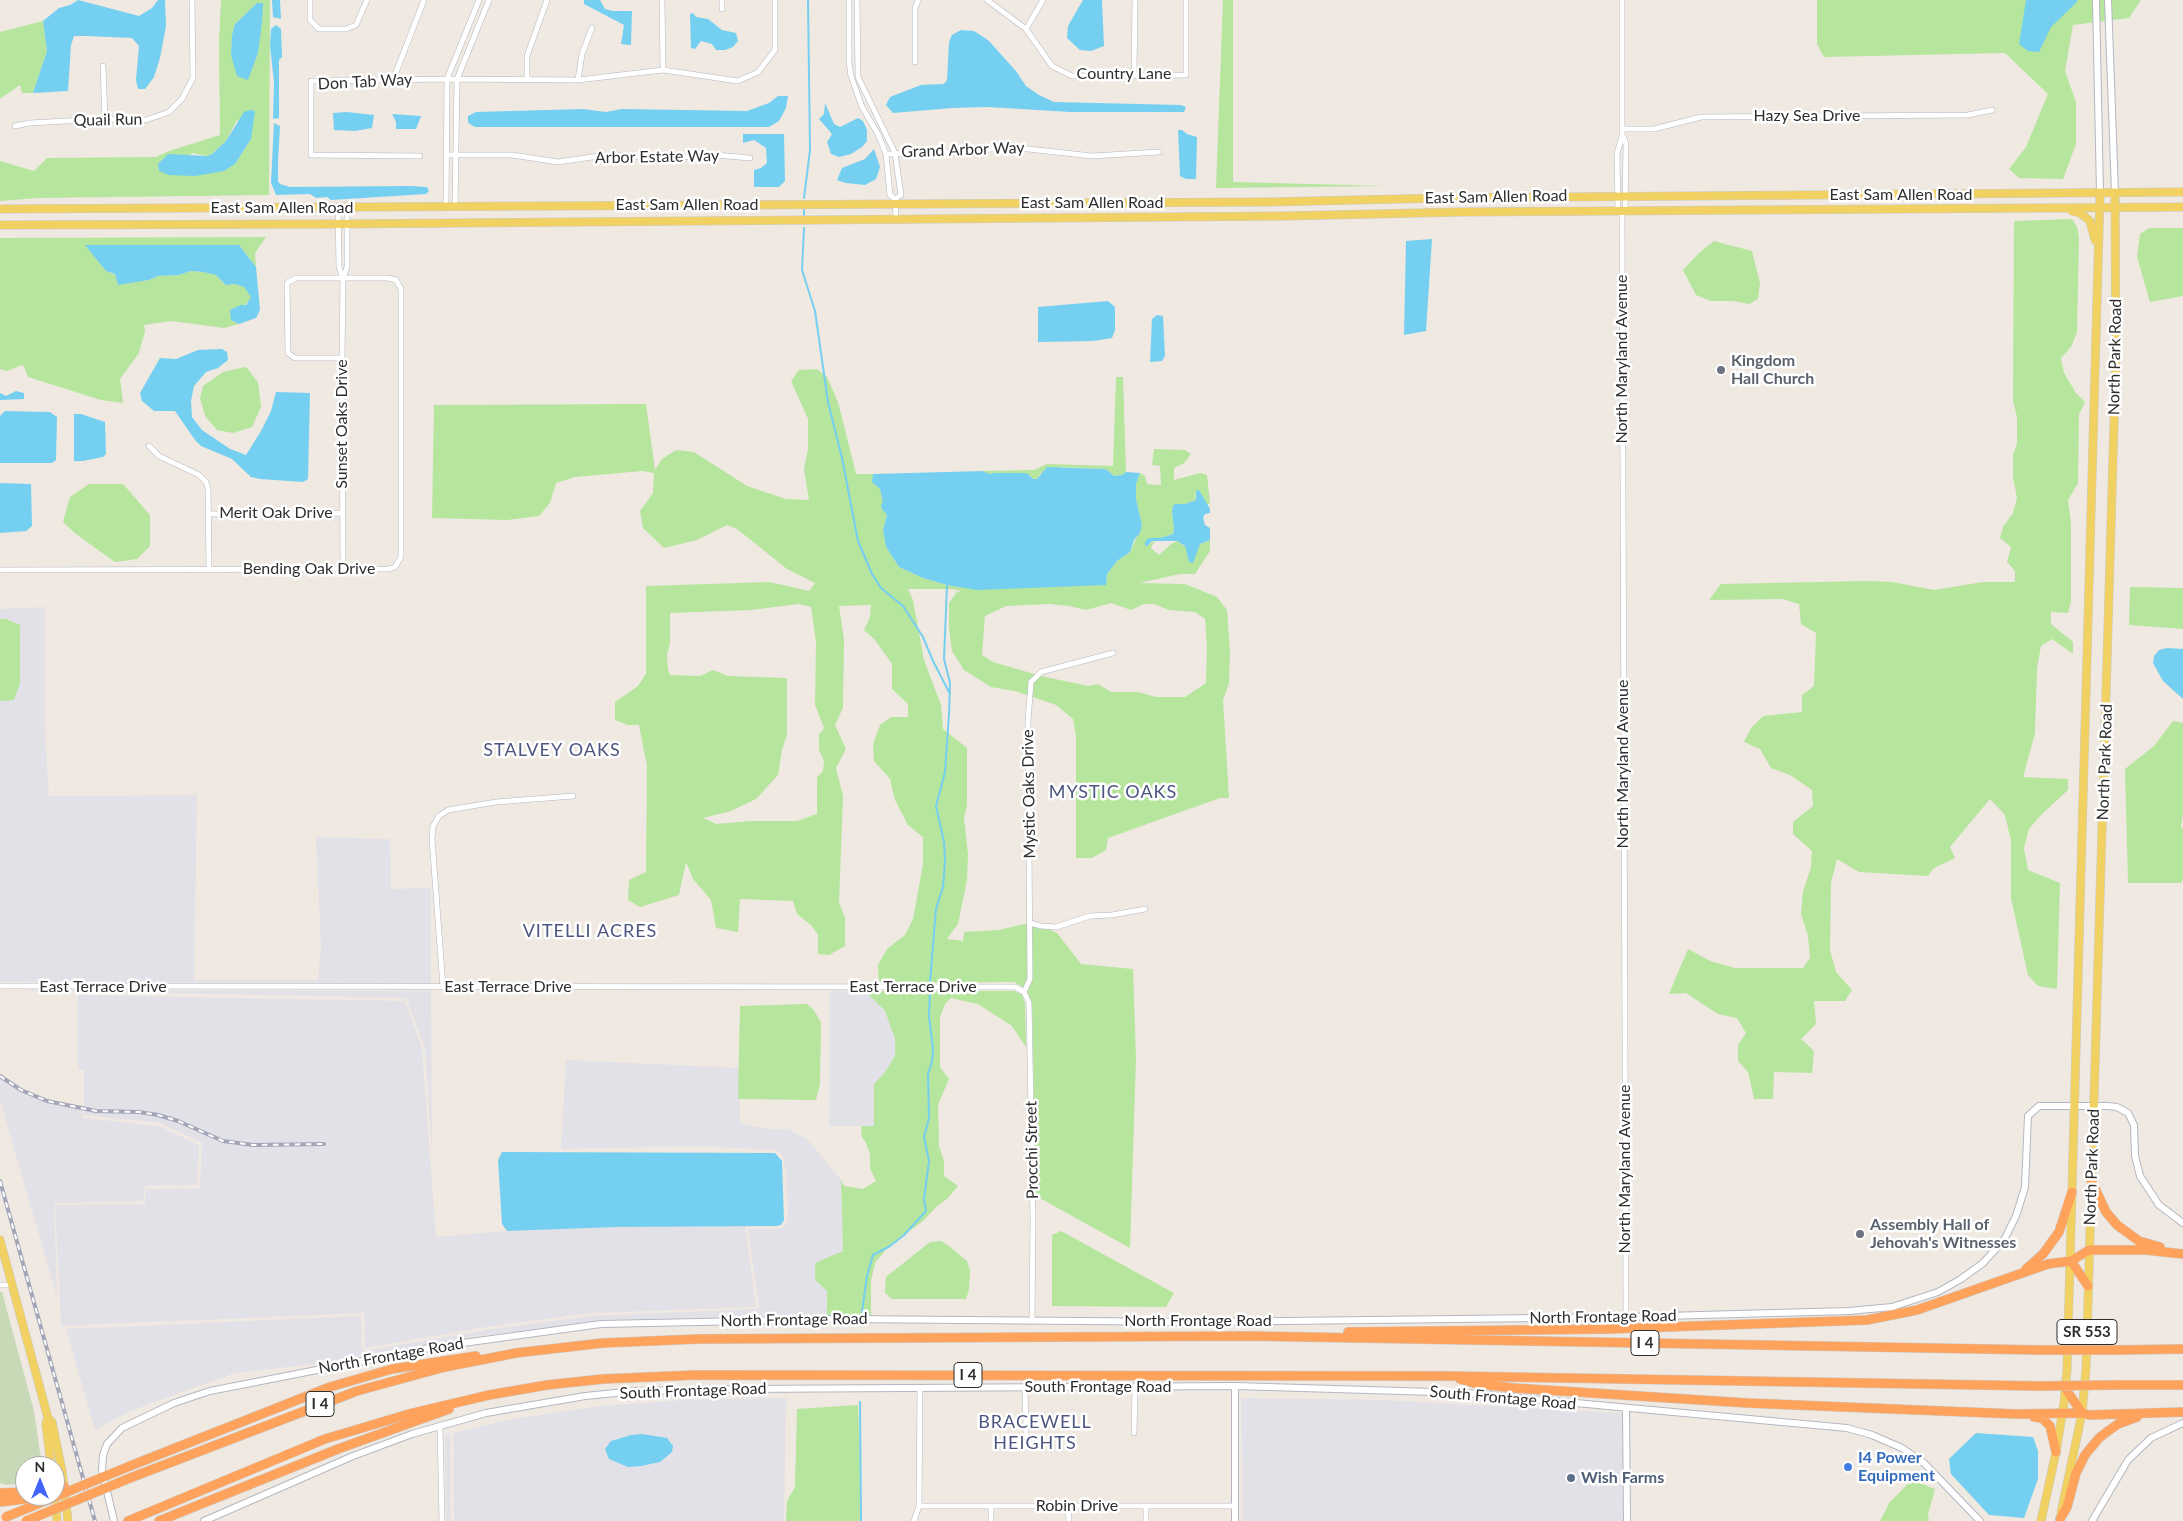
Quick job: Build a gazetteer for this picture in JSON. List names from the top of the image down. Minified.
{"streets":{"highway":["I 4"],"main road":["East Sam Allen Road","North Park Road","SR 553"],"street":["Country Lane","Don Tab Way","Hazy Sea Drive","Quail Run","Grand Arbor Way","Arbor Estate Way","North Maryland Avenue","Sunset Oaks Drive","Merit Oak Drive","Bending Oak Drive","Mystic Oaks Drive","East Terrace Drive","Procchi Street","North Frontage Road","South Frontage Road","Robin Drive"]},"crossings":[["Hazy Sea Drive","North Maryland Avenue"],["East Sam Allen Road","North Park Road"],["East Sam Allen Road","North Maryland Avenue"],["East Sam Allen Road","Sunset Oaks Drive"],["North Park Road","North Frontage Road"],["North Maryland Avenue","North Frontage Road"],["Sunset Oaks Drive","Merit Oak Drive"],["Sunset Oaks Drive","Bending Oak Drive"],["Mystic Oaks Drive","East Terrace Drive"],["Mystic Oaks Drive","Procchi Street"],["East Terrace Drive","Procchi Street"],["Procchi Street","North Frontage Road"]],"districts":["STALVEY OAKS","MYSTIC OAKS","VITELLI ACRES","BRACEWELL HEIGHTS"],"places":["Kingdom Hall Church","Assembly Hall of Jehovah's Witnesses","I4 Power Equipment","Wish Farms"],"north":"top"}
